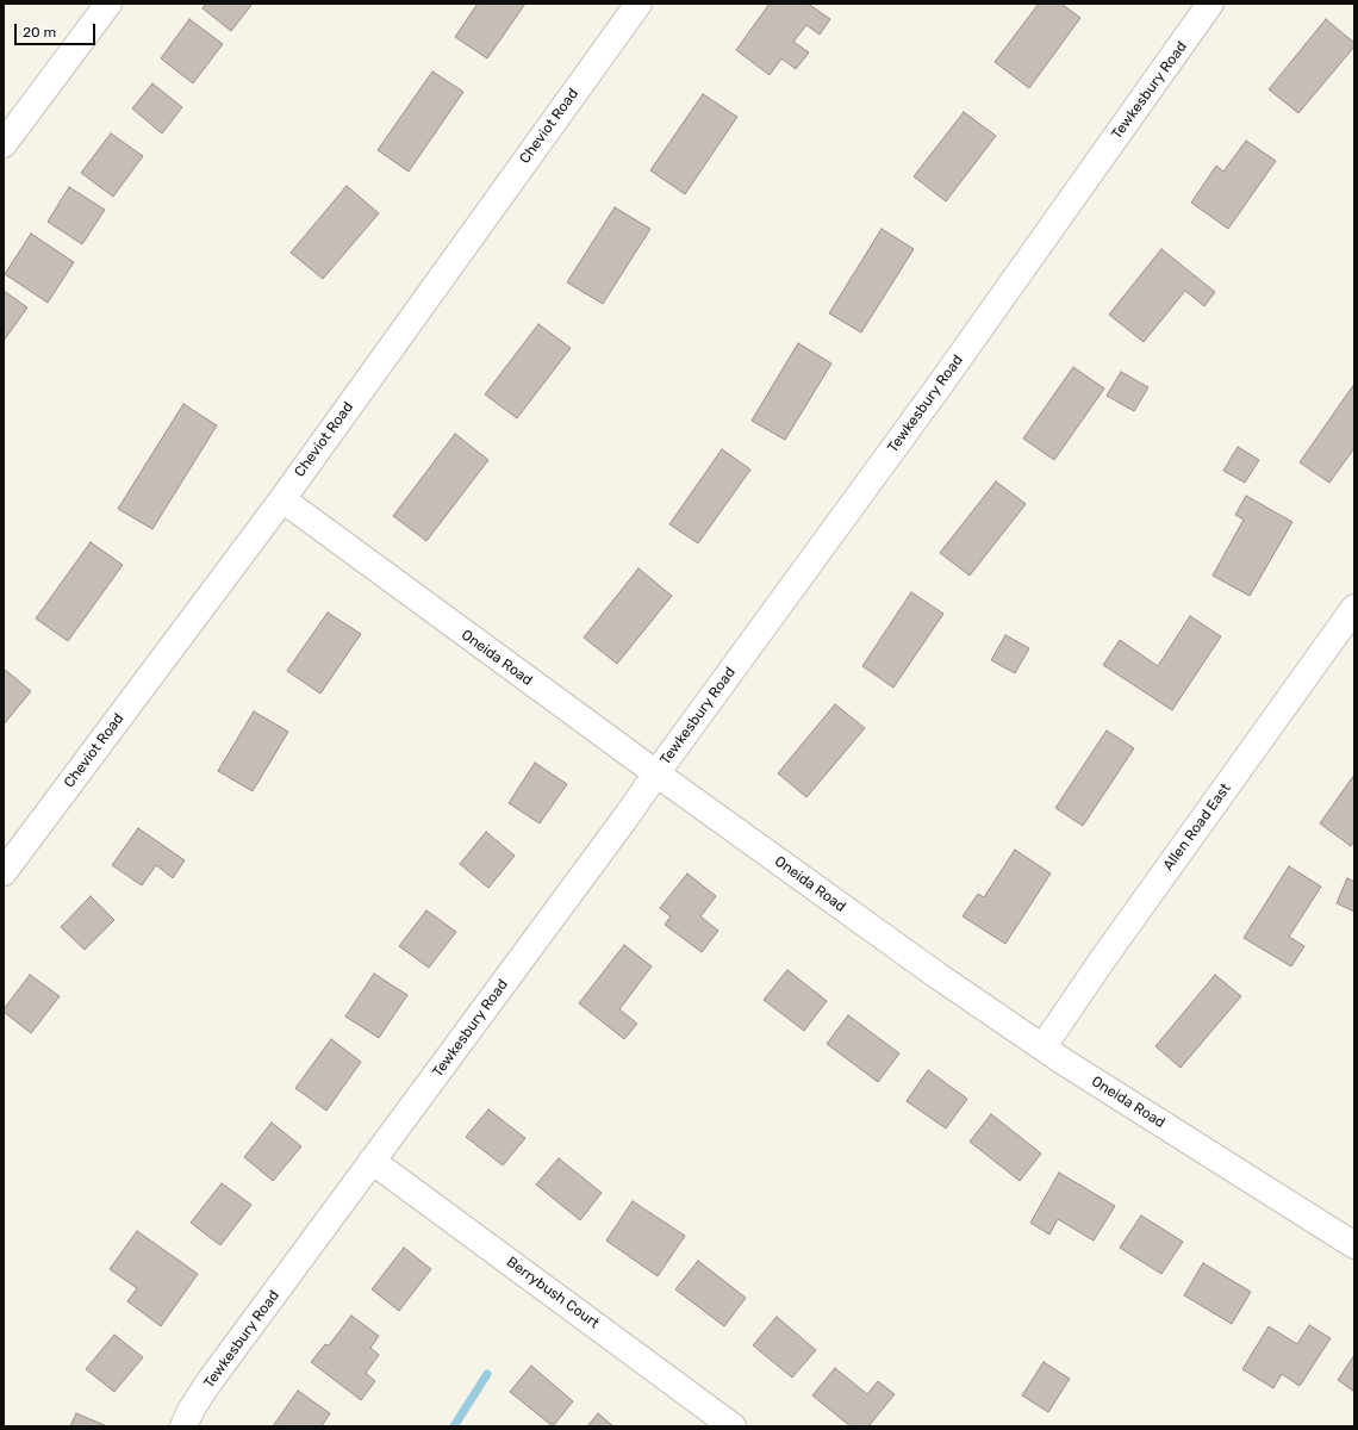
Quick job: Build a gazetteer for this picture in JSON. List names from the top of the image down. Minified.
{"streets":{"street":["Tewkesbury Road","Cheviot Road","Oneida Road","Allen Road East","Berrybush Court"]},"crossings":[["Tewkesbury Road","Oneida Road"],["Tewkesbury Road","Berrybush Court"],["Cheviot Road","Oneida Road"],["Oneida Road","Allen Road East"]],"scale_bar":"20 m"}
